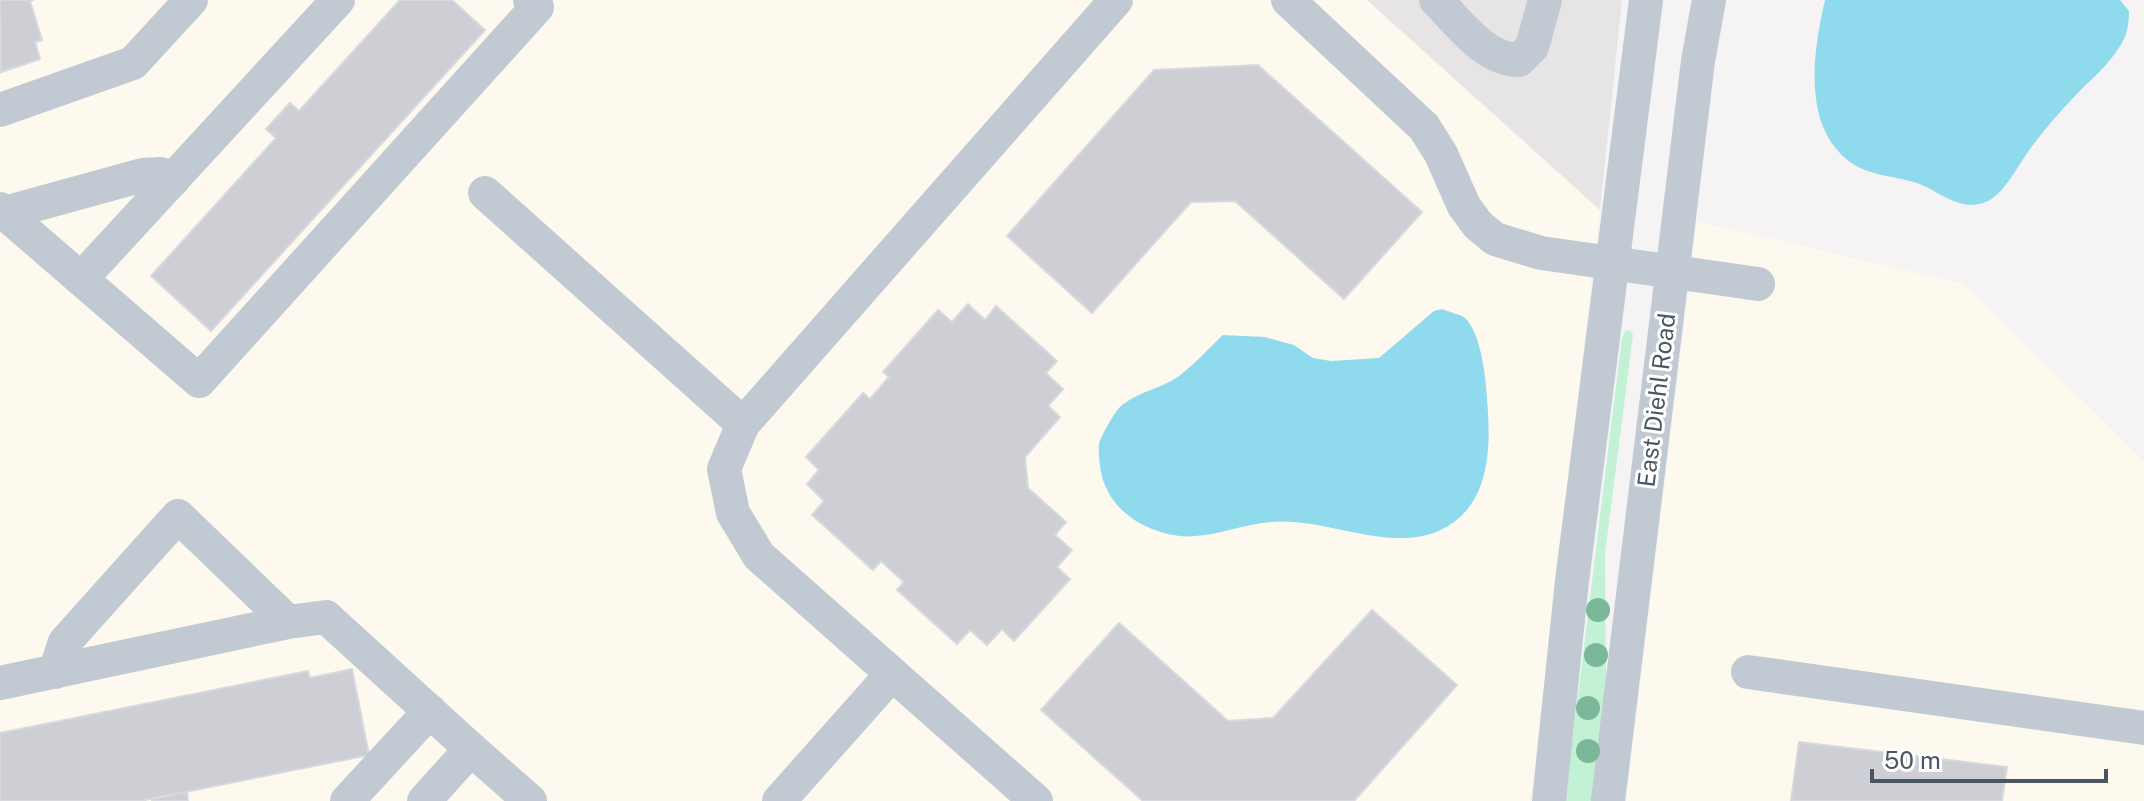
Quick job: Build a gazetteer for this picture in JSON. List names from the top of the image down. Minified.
{"streets":{"street":["East Diehl Road"]},"scale_bar":"50 m"}
